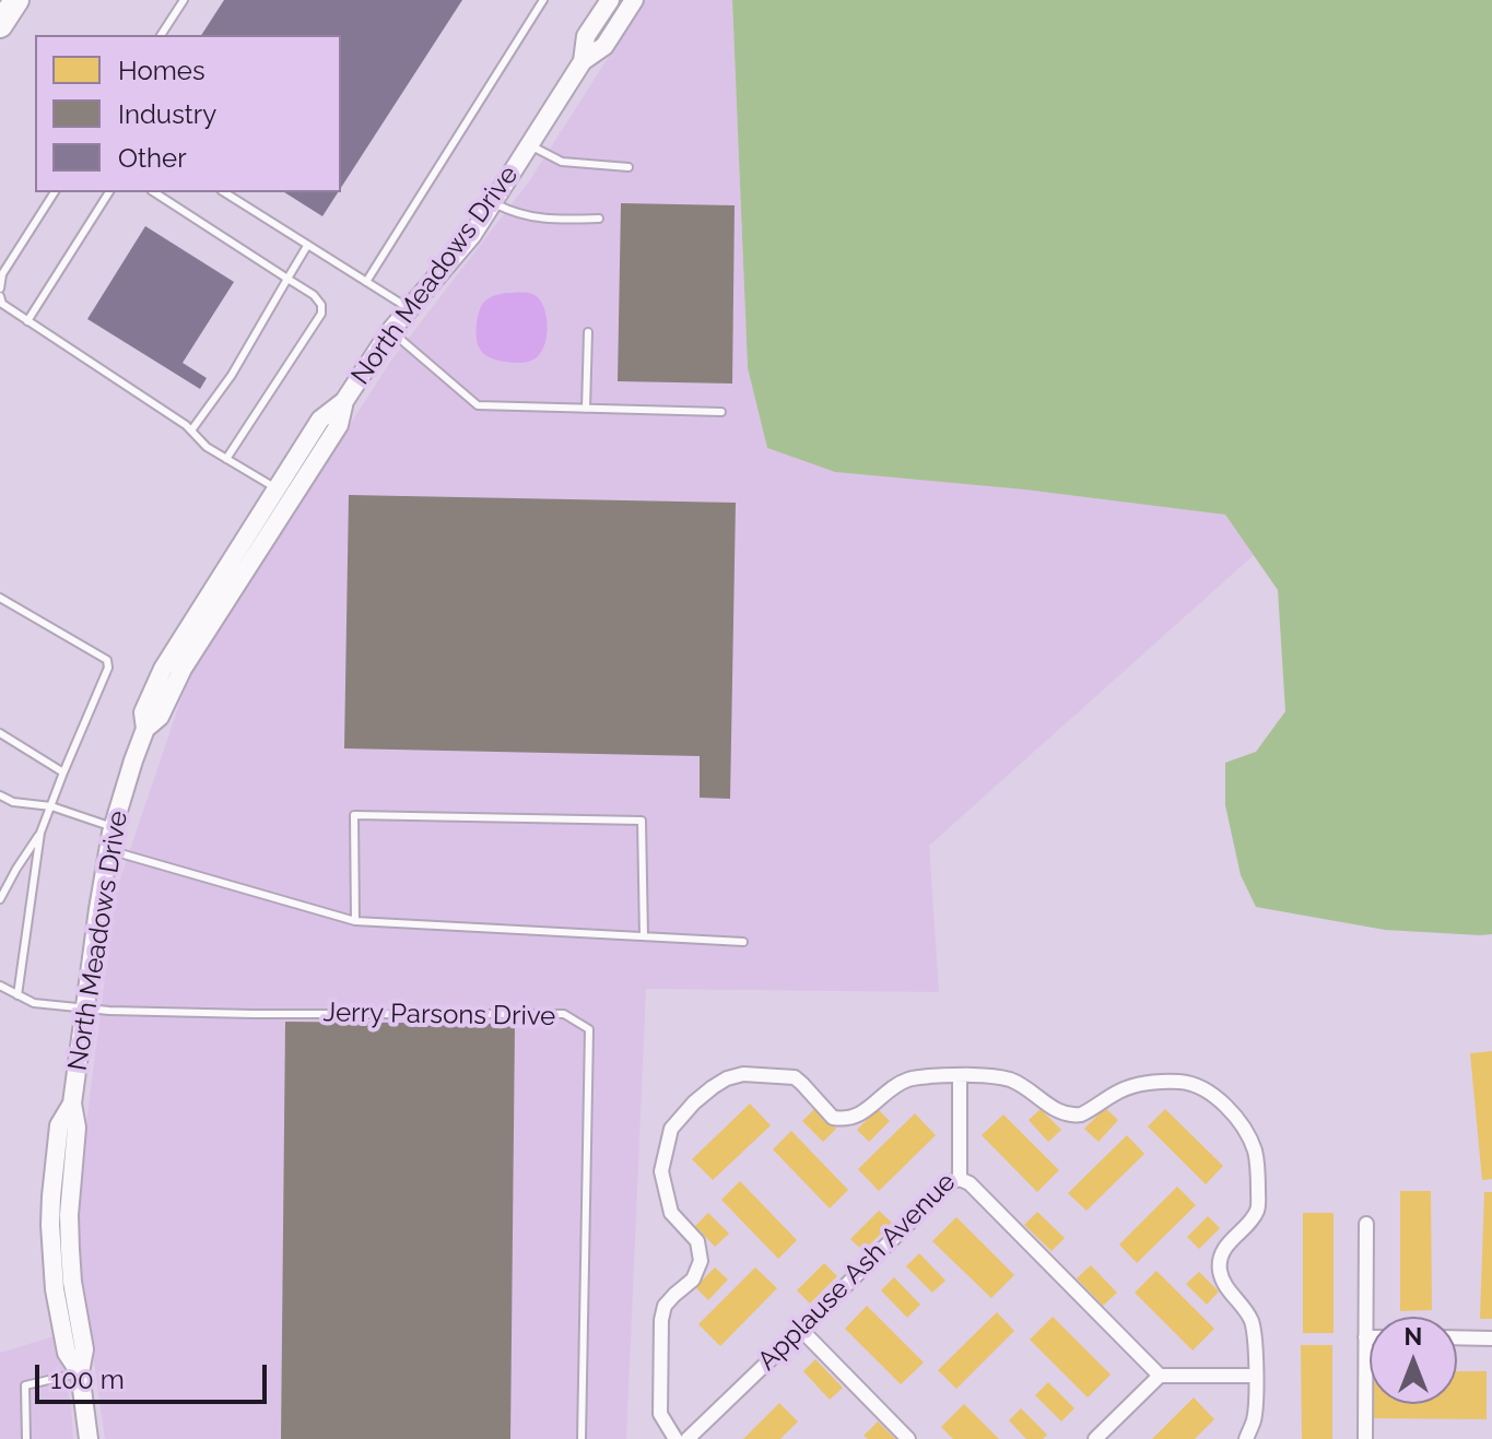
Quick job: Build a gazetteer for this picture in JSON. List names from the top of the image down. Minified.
{"streets":{"street":["North Meadows Drive","Applause Ash Avenue"],"lane":["Jerry Parsons Drive"]},"crossings":[["North Meadows Drive","Jerry Parsons Drive"]],"legend":["Homes","Industry","Other"],"scale_bar":"100 m","north":"top"}
